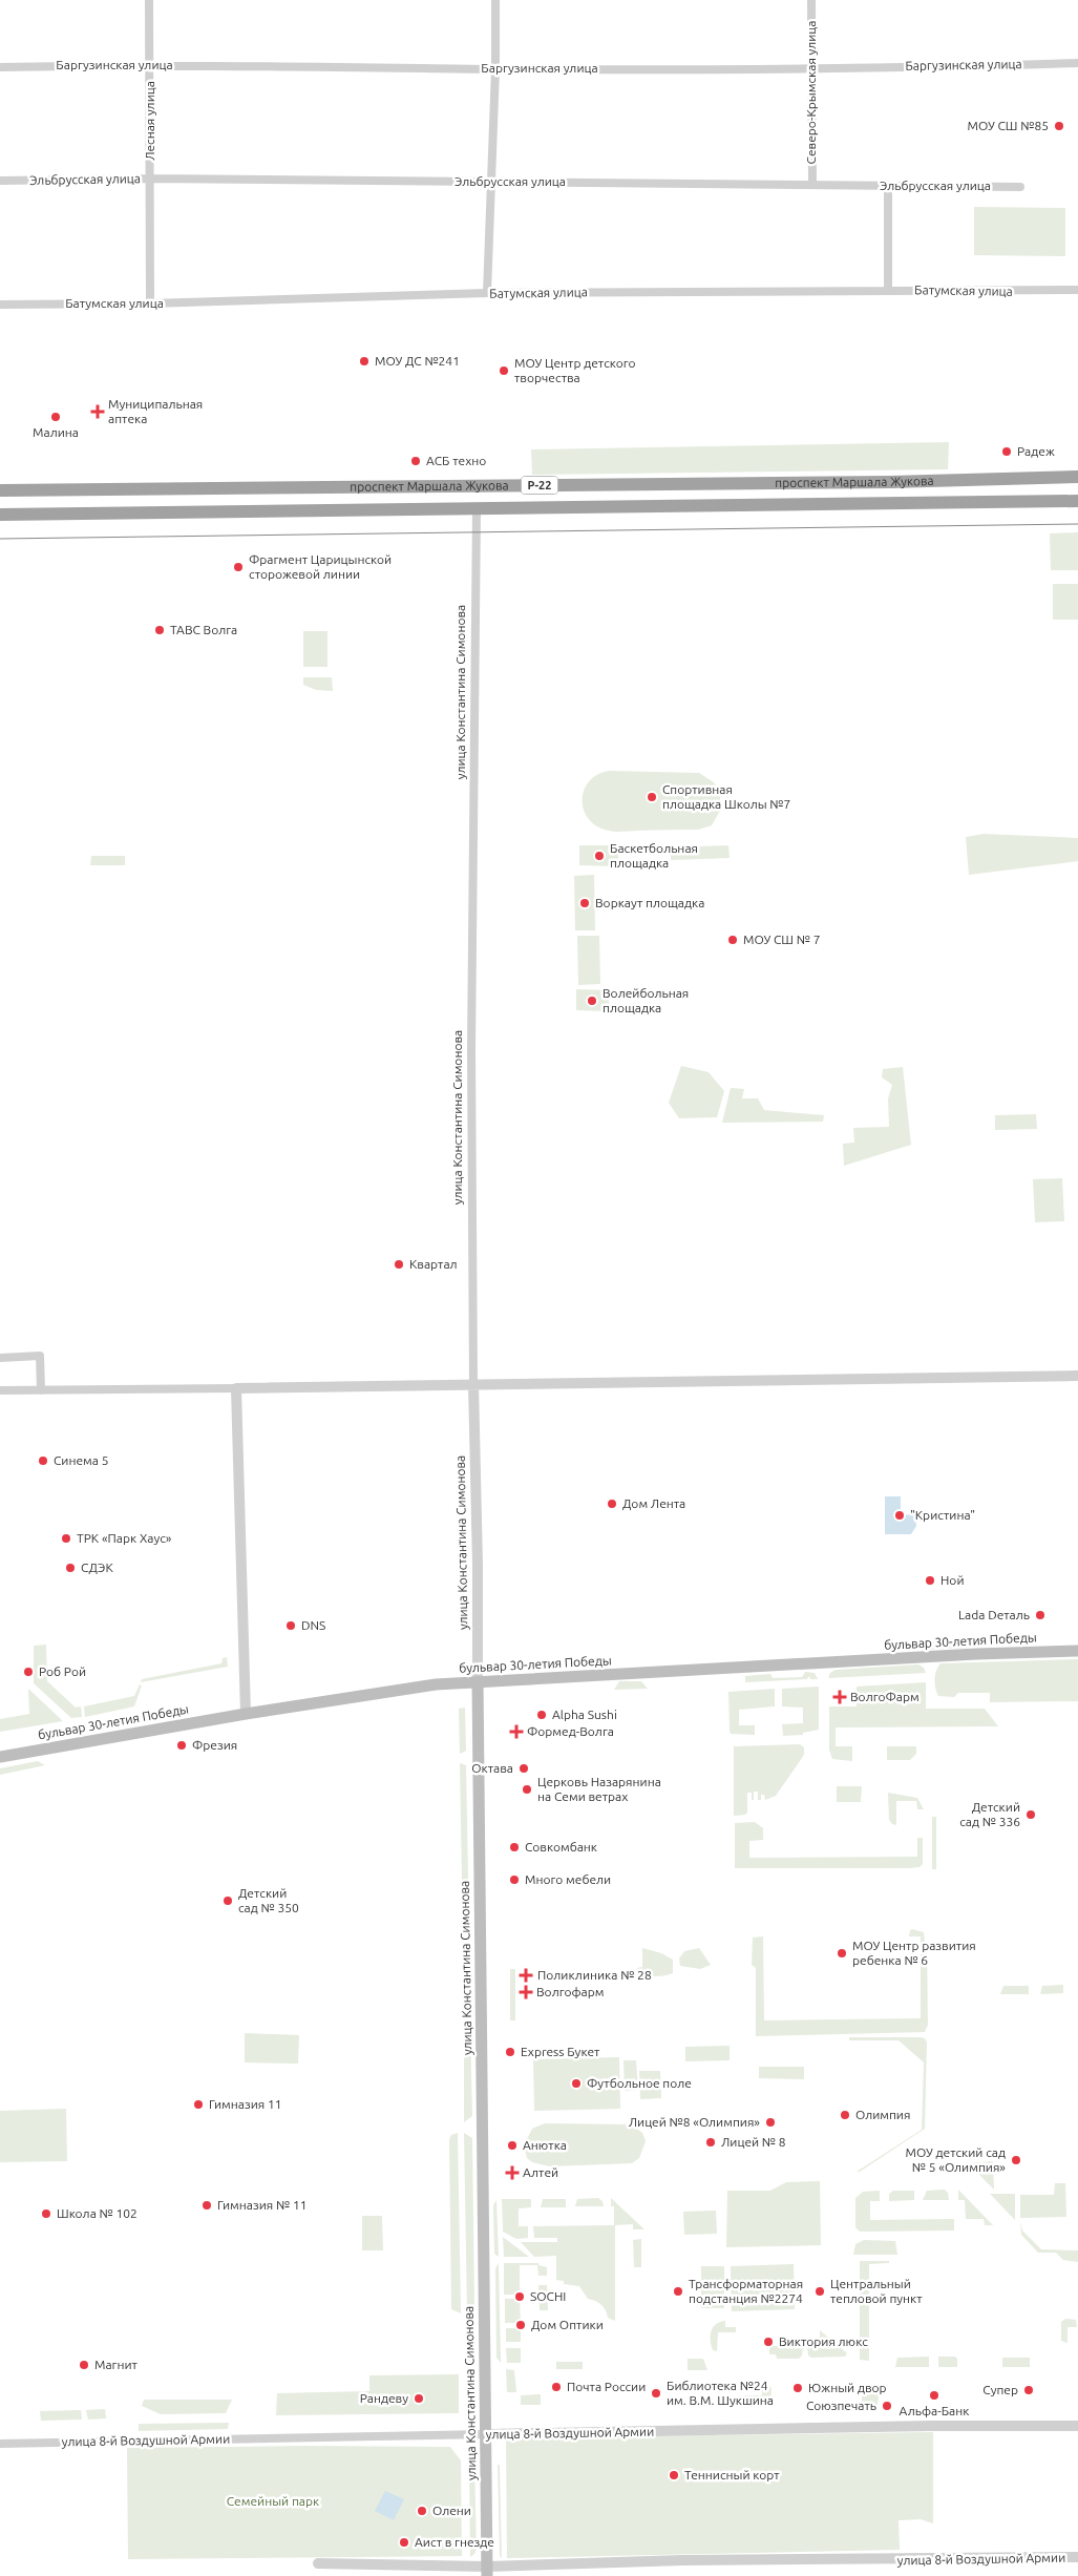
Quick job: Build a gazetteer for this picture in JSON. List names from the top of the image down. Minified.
{"streets":{"highway":["проспект Маршала Жукова","Р-22"],"main road":["улица Константина Симонова","бульвар 30-летия Победы"],"street":["Баргузинская улица","Северо-Крымская улица","Лесная улица","Эльбрусская улица","Батумская улица","улица 8-й Воздушной Армии"]},"crossings":[["Баргузинская улица","Северо-Крымская улица"],["Баргузинская улица","Лесная улица"],["Северо-Крымская улица","Эльбрусская улица"],["Лесная улица","Эльбрусская улица"],["Лесная улица","Батумская улица"],["проспект Маршала Жукова","улица Константина Симонова"],["улица Константина Симонова","бульвар 30-летия Победы"],["улица Константина Симонова","улица 8-й Воздушной Армии"]],"parks":["Семейный парк"],"places":{"other":["МОУ СШ №85","МОУ ДС №241","МОУ Центр детского творчества","Малина","Радеж","АСБ техно","Фрагмент Царицынской сторожевой линии","ТАВС Волга","Спортивная площадка Школы №7","Баскетбольная площадка","Воркаут площадка","МОУ СШ № 7","Волейбольная площадка","Квартал","Синема 5","Дом Лента","\"Кристина\"","ТРК «Парк Хаус»","СДЭК","Ной","Lada Dеталь","DNS","Роб Рой","Alpha Sushi","Фрезия","Октава","Церковь Назарянина на Семи ветрах","Детский сад № 336","Совкомбанк","Много мебели","Детский сад № 350","МОУ Центр развития ребенка № 6","Express Букет","Футбольное поле","Гимназия 11","Олимпия","Лицей №8 «Олимпия»","Лицей № 8","Анютка","МОУ детский сад № 5 «Олимпия»","Гимназия № 11","Школа № 102","Трансформаторная подстанция №2274","Центральный тепловой пункт","SOCHI","Дом Оптики","Виктория люкс","Магнит","Почта России","Южный двор","Супер","Библиотека №24 им. В.М. Шукшина","Альфа-Банк","Рандеву","Союзпечать","Теннисный корт","Олени","Аист в гнезде"],"health":["Муниципальная аптека","ВолгоФарм","Формед-Волга","Поликлиника № 28","Волгофарм","Алтей"]}}
